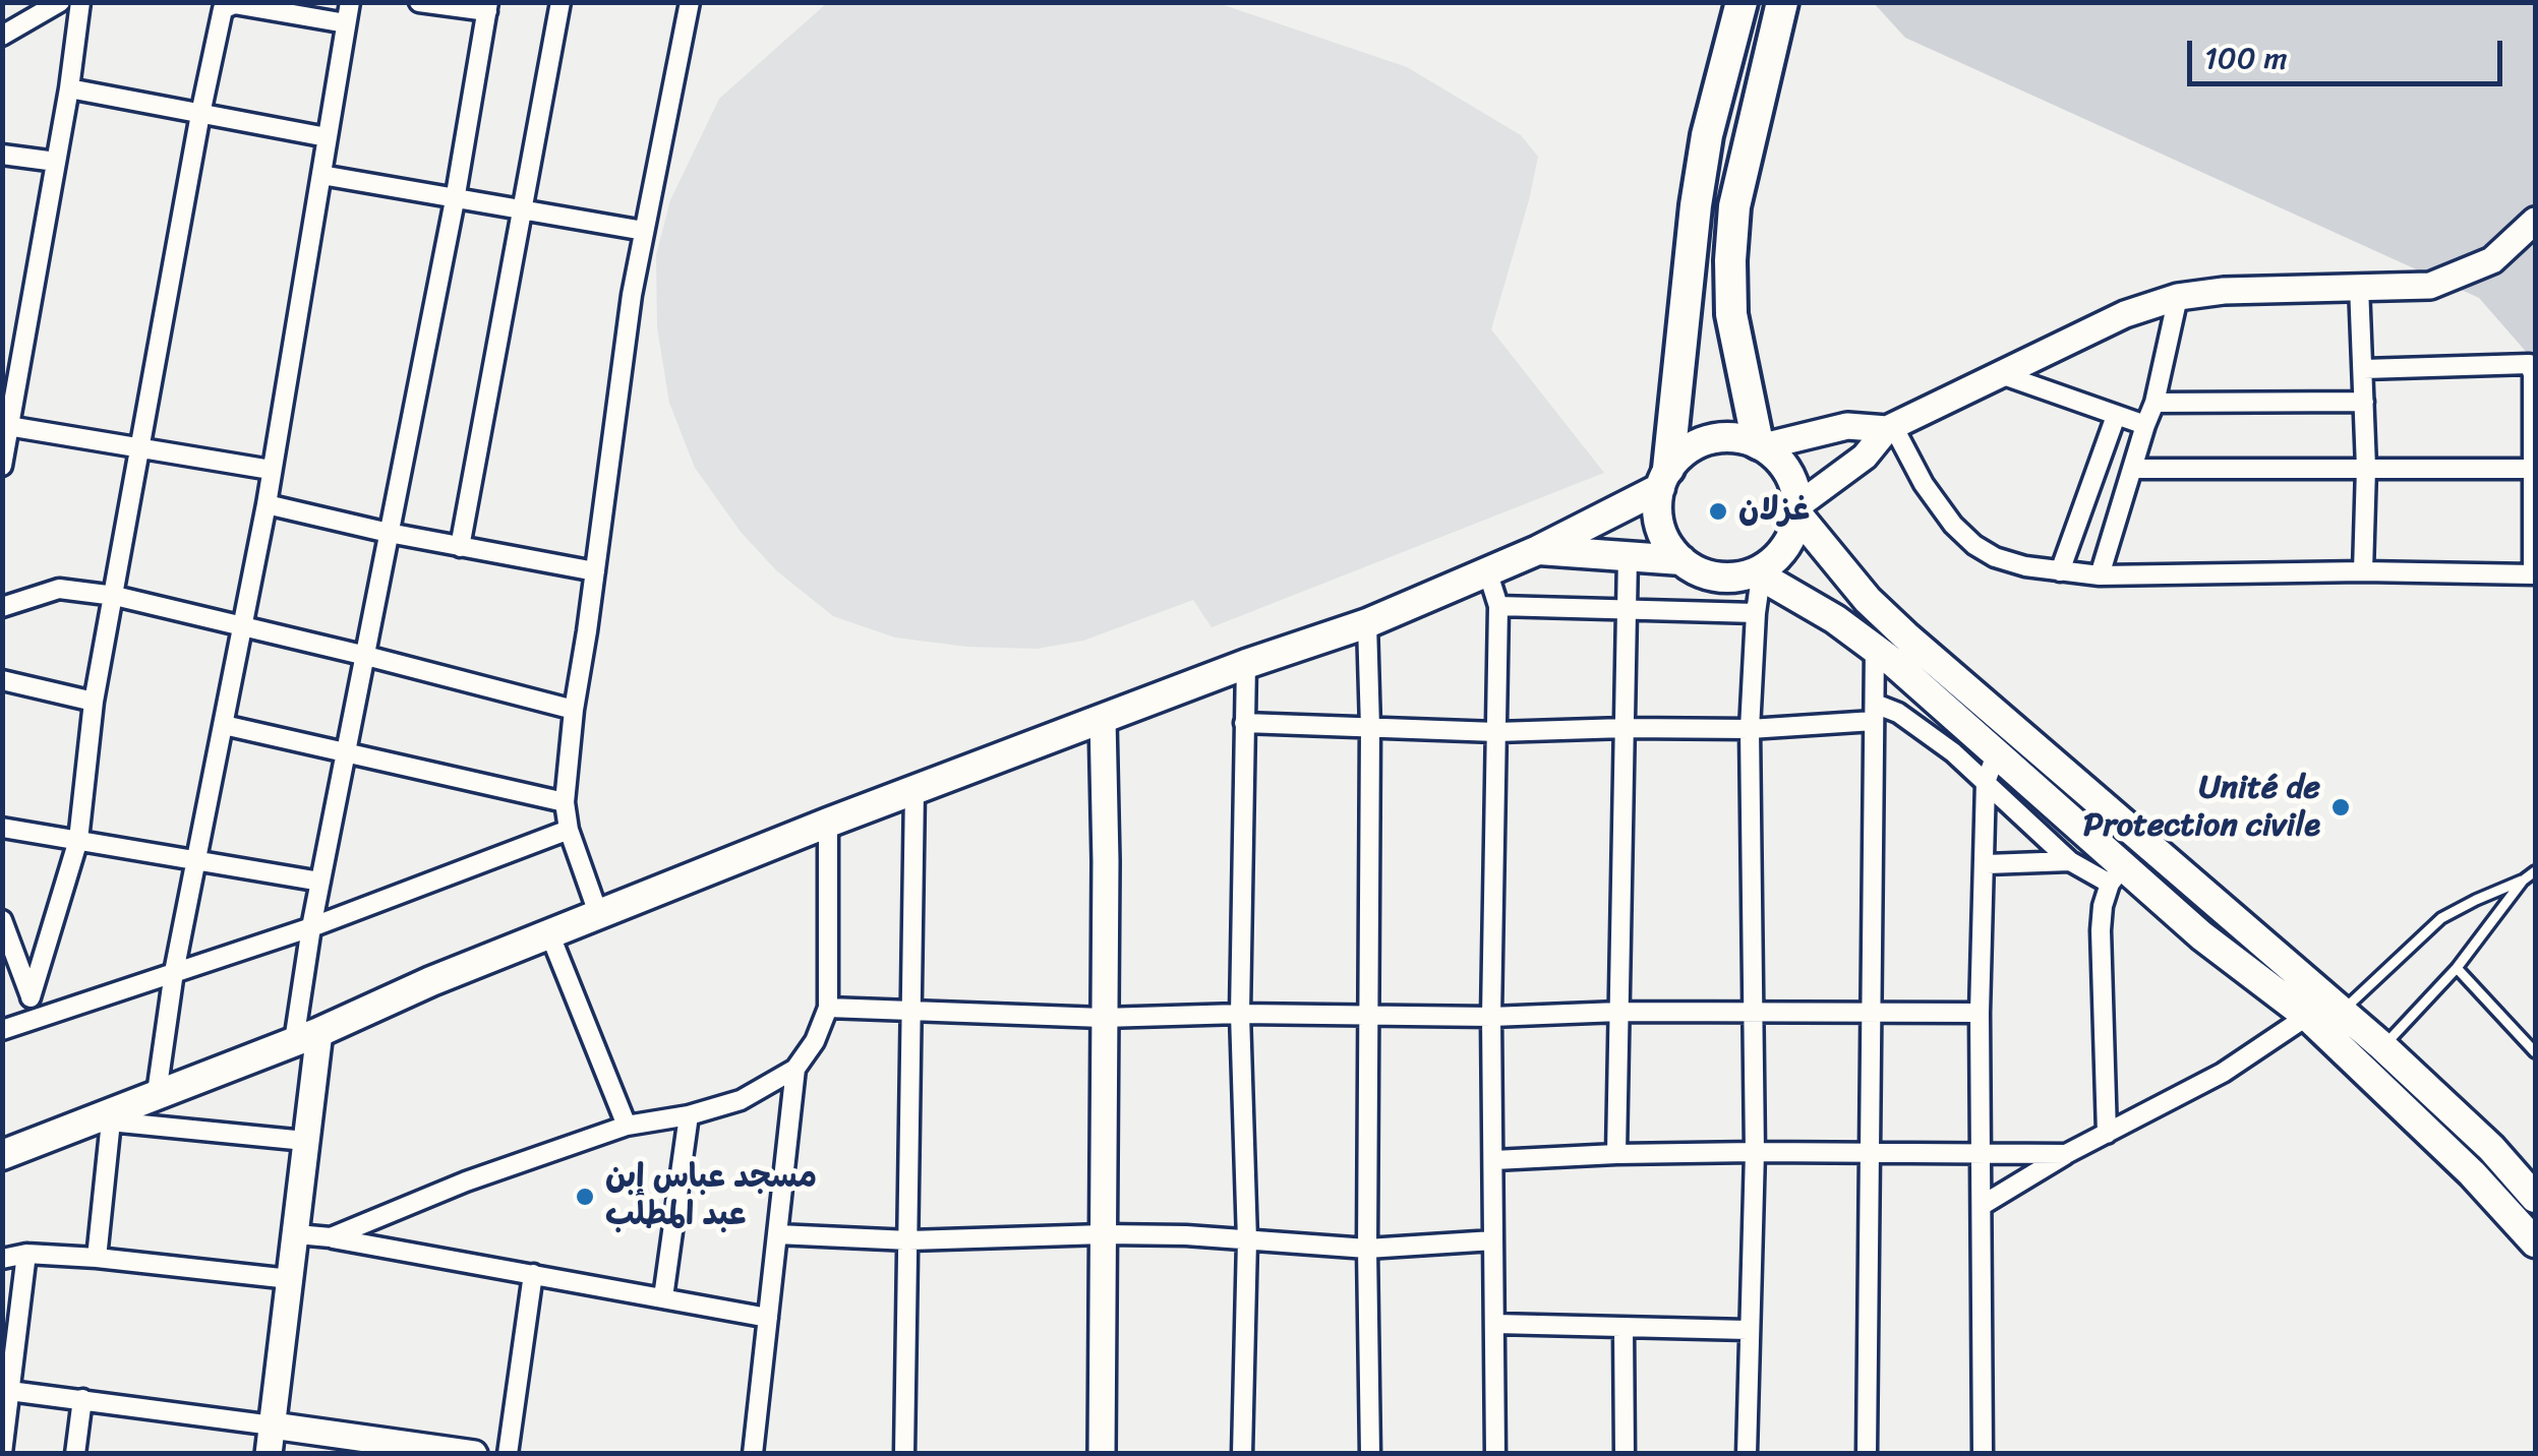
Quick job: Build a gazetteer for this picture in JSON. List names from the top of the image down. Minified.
{"places":["غزلان","Unité de Protection civile","مسجد عباس إبن عبد المطلب"],"scale_bar":"100 m"}
